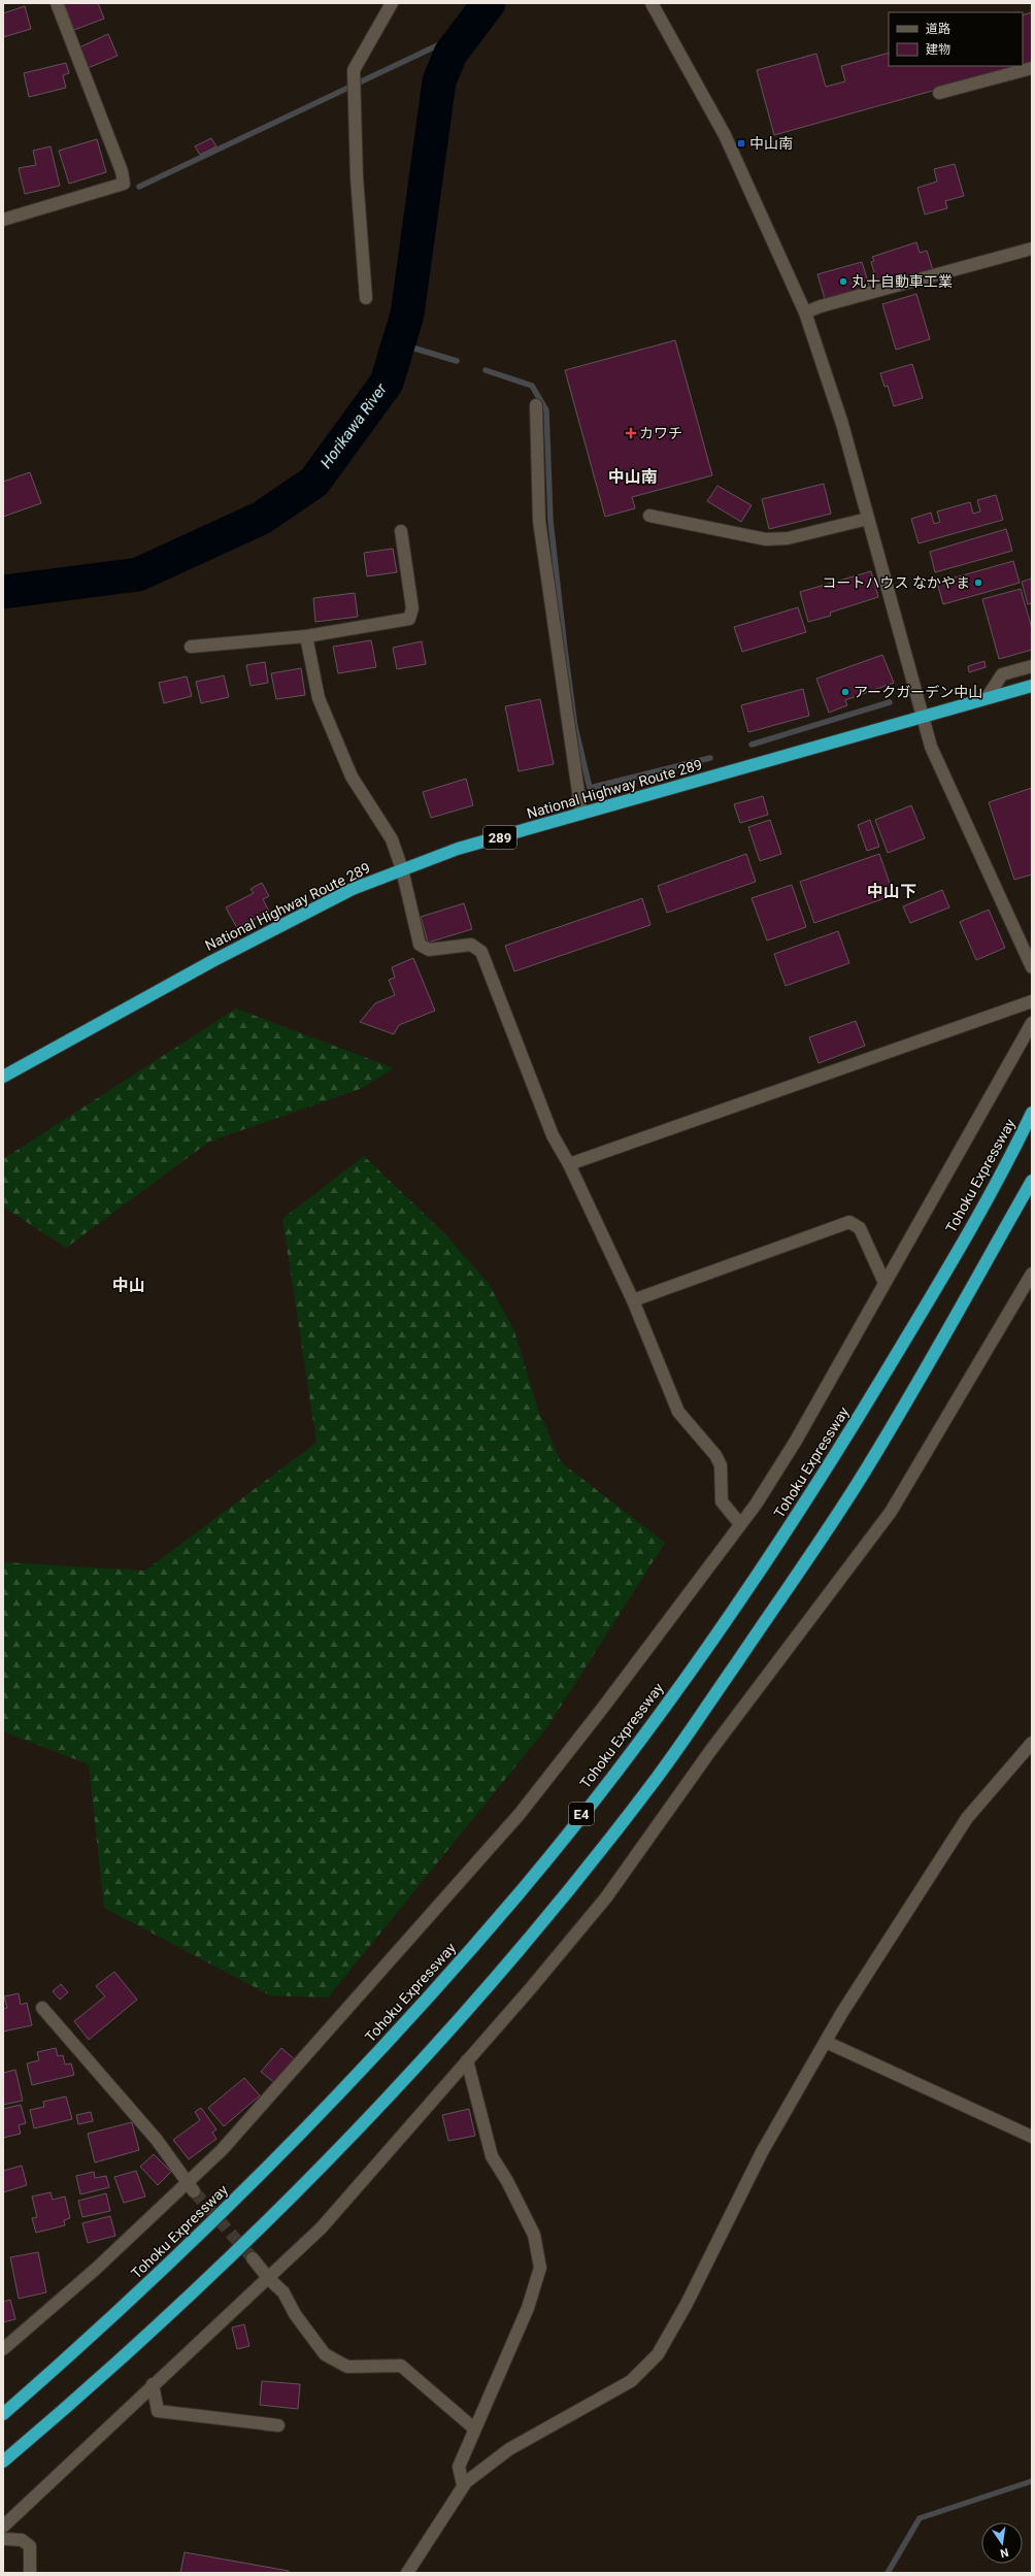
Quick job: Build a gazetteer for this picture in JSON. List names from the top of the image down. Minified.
{"streets":{"highway":["National Highway Route 289","289","Tohoku Expressway","E4"]},"districts":["中山南","中山下","中山"],"water":["Horikawa River"],"places":{"transit":["中山南"],"other":["丸十自動車工業","コートハウス なかやま","アークガーデン中山"],"health":["カワチ"]},"legend":["道路","建物"],"north":"bottom"}
